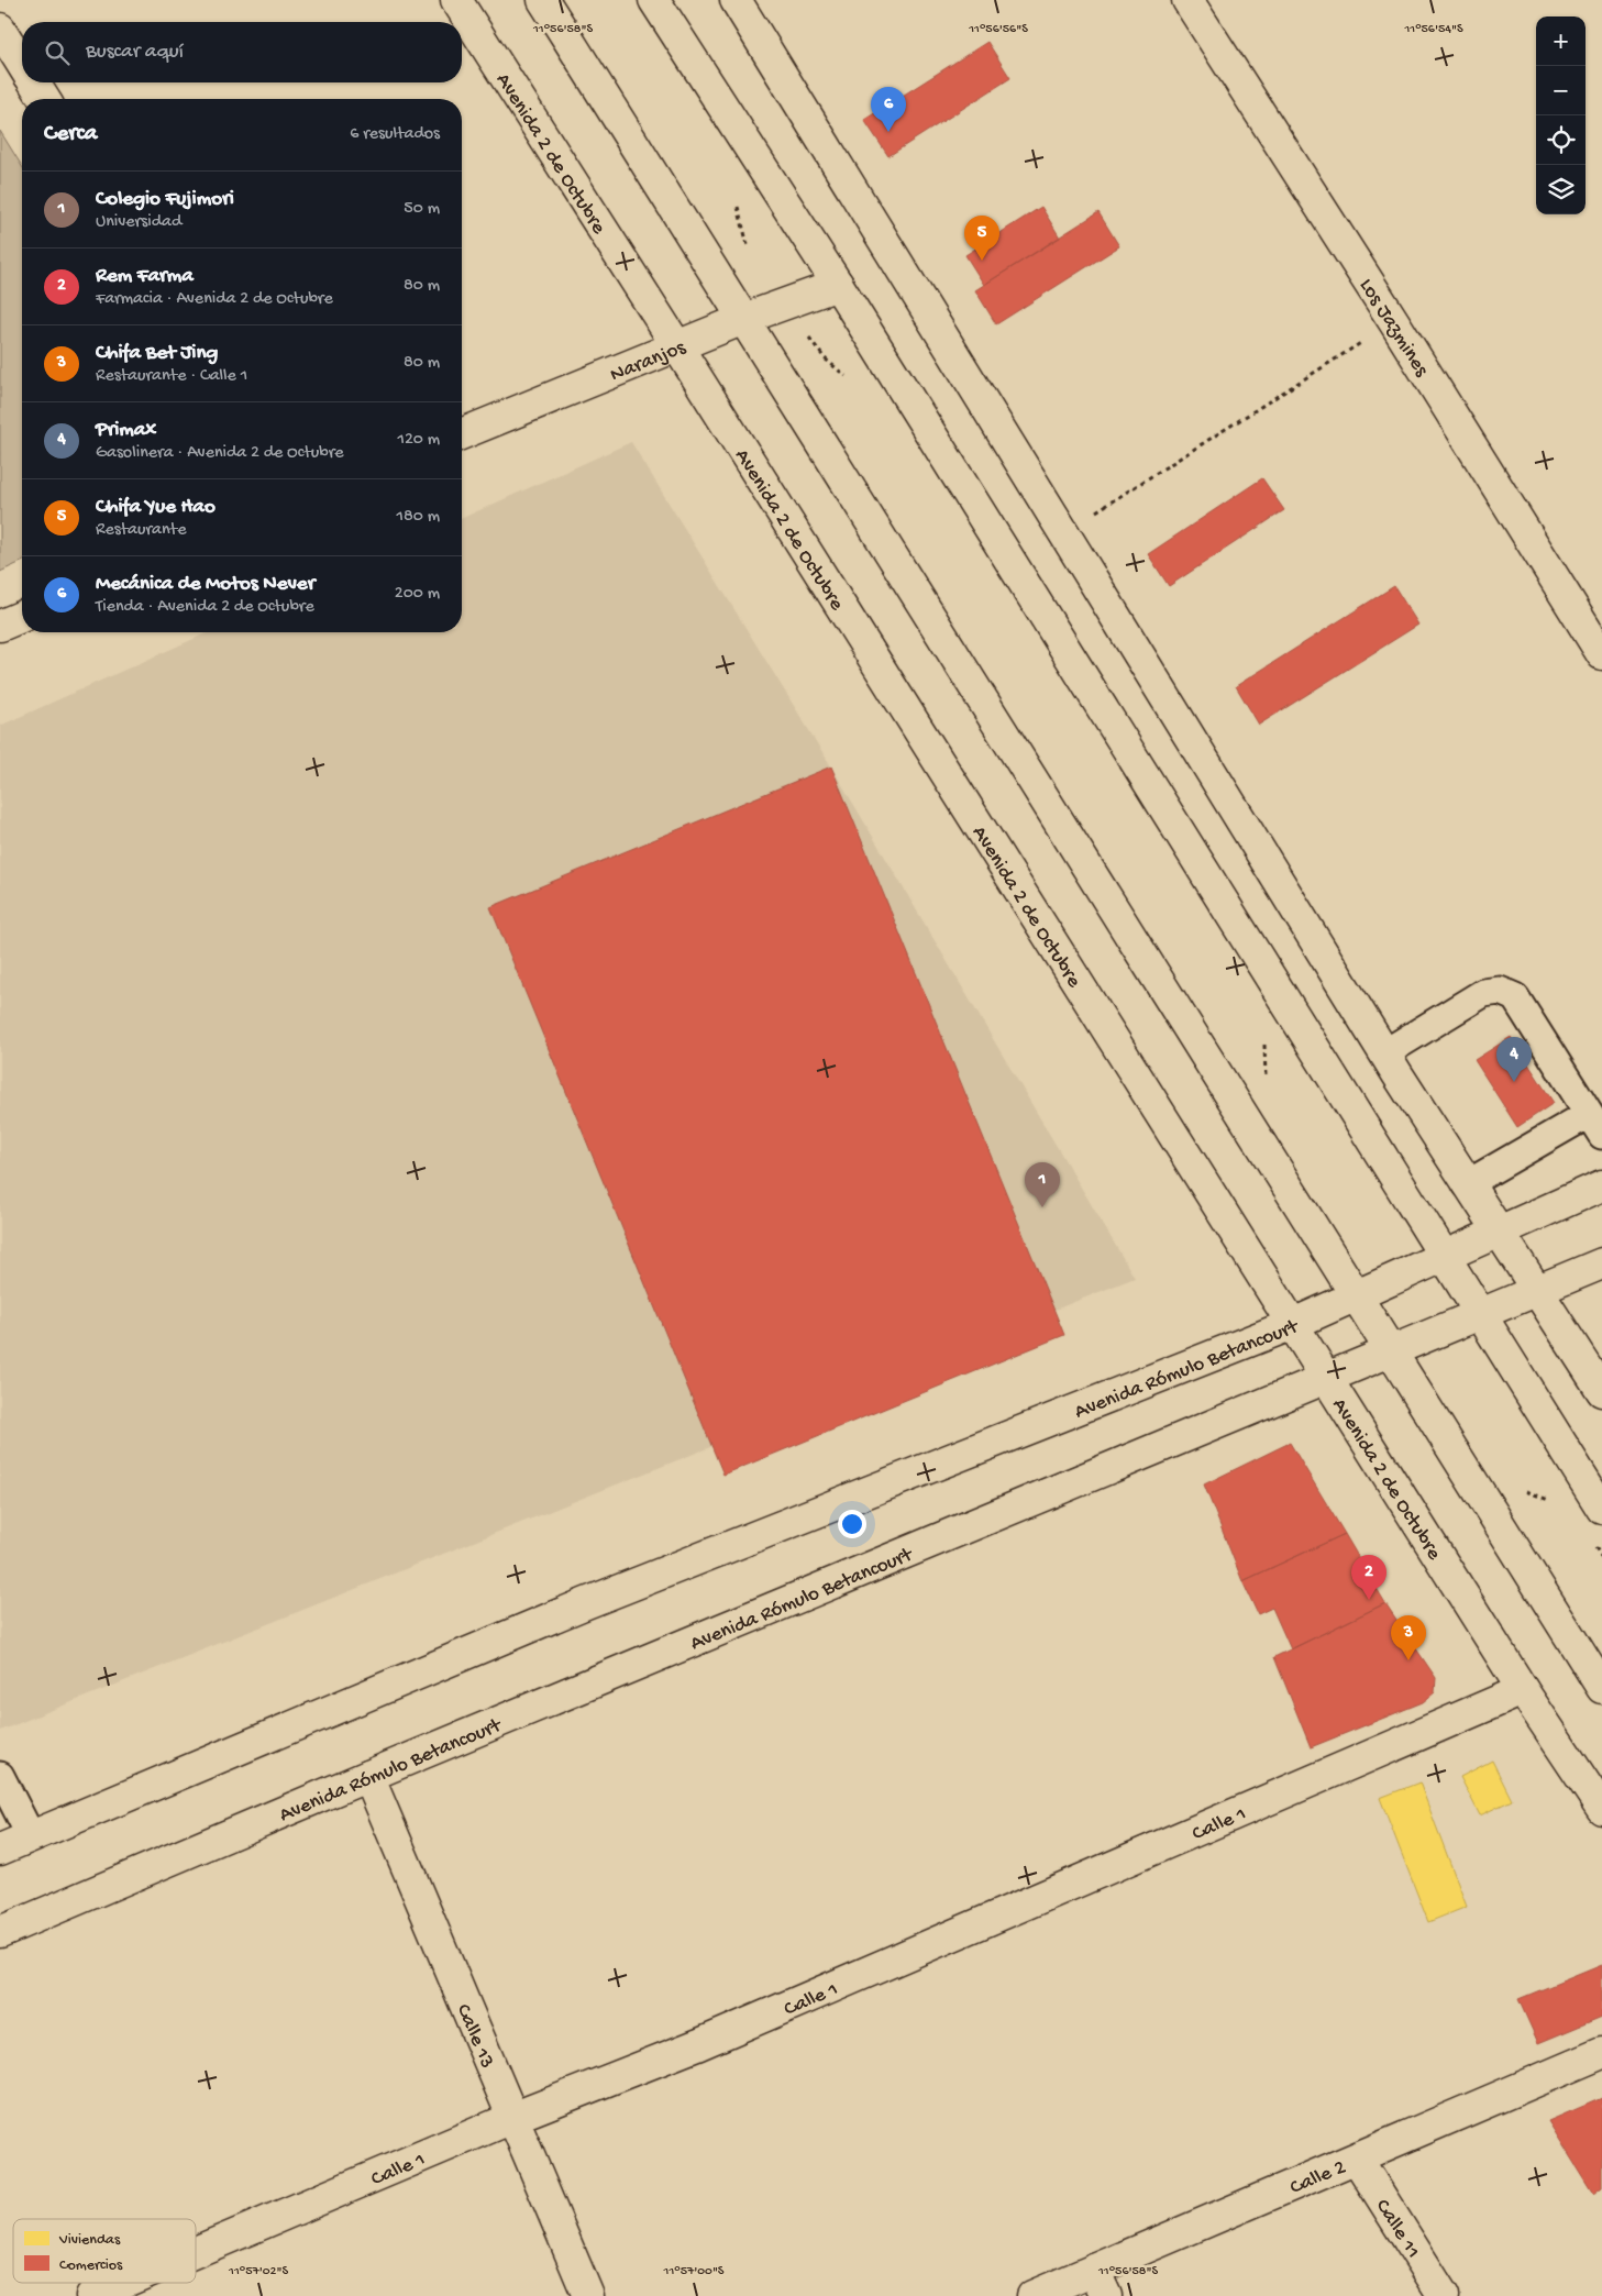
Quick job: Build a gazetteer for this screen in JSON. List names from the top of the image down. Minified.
{"streets":{"street":["Avenida 2 de Octubre","Los Jazmines","Naranjos","Avenida Rómulo Betancourt","Calle 1","Calle 13","Calle 2","Calle 11"]},"crossings":[["Avenida 2 de Octubre","Naranjos"],["Avenida 2 de Octubre","Avenida Rómulo Betancourt"],["Avenida 2 de Octubre","Calle 1"],["Avenida Rómulo Betancourt","Calle 13"],["Calle 1","Calle 13"],["Calle 2","Calle 11"]],"legend":["Viviendas","Comercios"],"page":{"map_buttons":["+","−"],"search":"Buscar aquí","pins":["6","5","4","1","2","3"],"heading":["Cerca","6 resultados"],"list":[{"mark":"1","name":"Colegio Fujimori","note":"Universidad","value":"50 m"},{"mark":"2","name":"Rem Farma","note":"Farmacia · Avenida 2 de Octubre","value":"80 m"},{"mark":"3","name":"Chifa Bet Jing","note":"Restaurante · Calle 1","value":"80 m"},{"mark":"4","name":"Primax","note":"Gasolinera · Avenida 2 de Octubre","value":"120 m"},{"mark":"5","name":"Chifa Yue Hao","note":"Restaurante","value":"180 m"},{"mark":"6","name":"Mecánica de Motos Never","note":"Tienda · Avenida 2 de Octubre","value":"200 m"}]},"coordinates":["11°56'58\"S","11°56'56\"S","11°56'54\"S","11°57'02\"S","11°57'00\"S"]}
